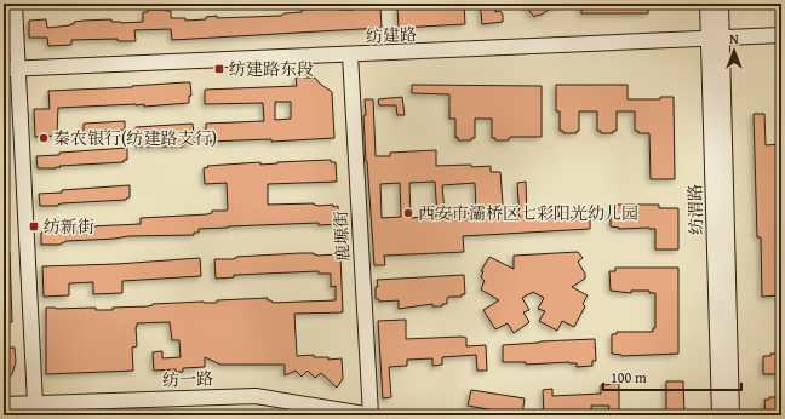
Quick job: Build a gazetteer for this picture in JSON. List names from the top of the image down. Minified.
{"streets":{"street":["纺建路","纺渭路","鹿塬街","纺一路"]},"crossings":[["纺建路","纺渭路"],["纺建路","鹿塬街"],["鹿塬街","纺一路"]],"places":{"transit":["纺建路东段","纺新街"],"other":["秦农银行(纺建路支行)","西安市灞桥区七彩阳光幼儿园"]},"scale_bar":"100 m","north":"top"}
